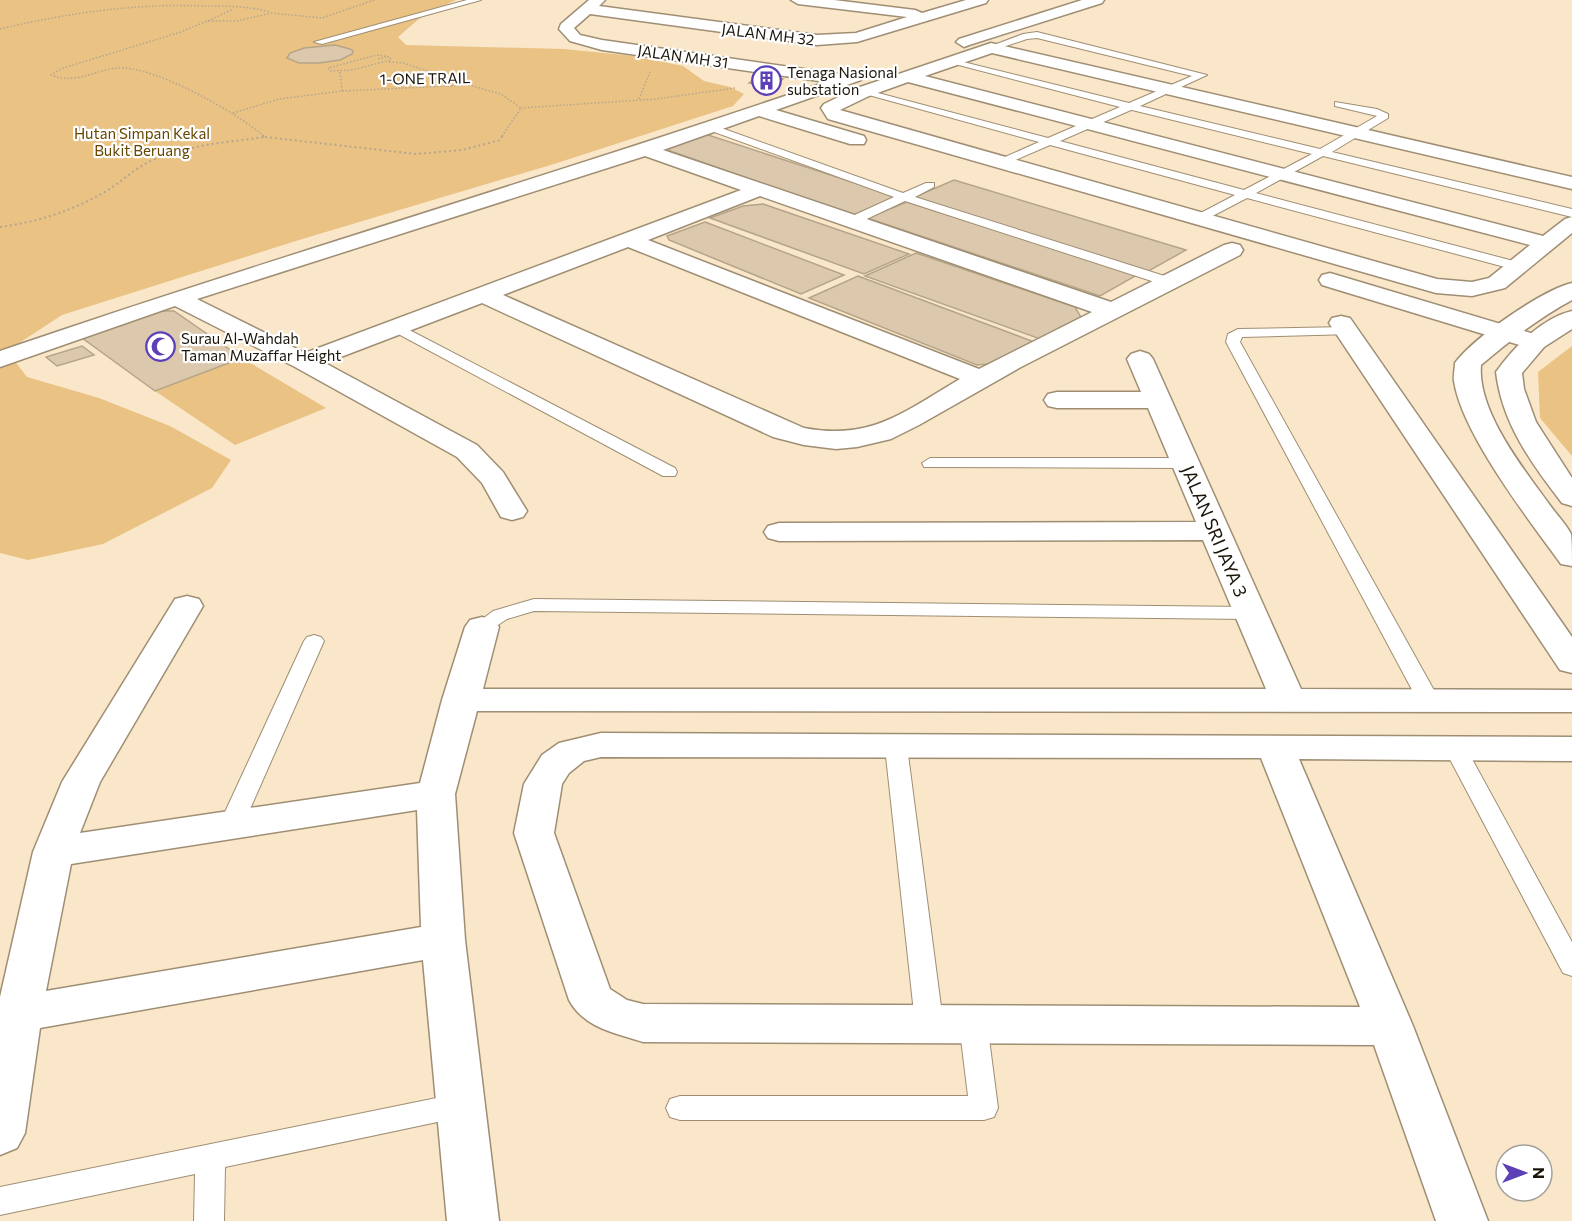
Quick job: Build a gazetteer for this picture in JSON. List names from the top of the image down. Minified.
{"streets":{"street":["JALAN MH 32","JALAN MH 31","JALAN SRI JAYA 3"],"path":["1-ONE TRAIL"]},"crossings":[["JALAN MH 32","JALAN MH 31"]],"parks":["Hutan Simpan Kekal Bukit Beruang"],"places":{"building":["Tenaga Nasional substation"],"mosque":["Surau Al-Wahdah Taman Muzaffar Height"]},"north":"right"}
